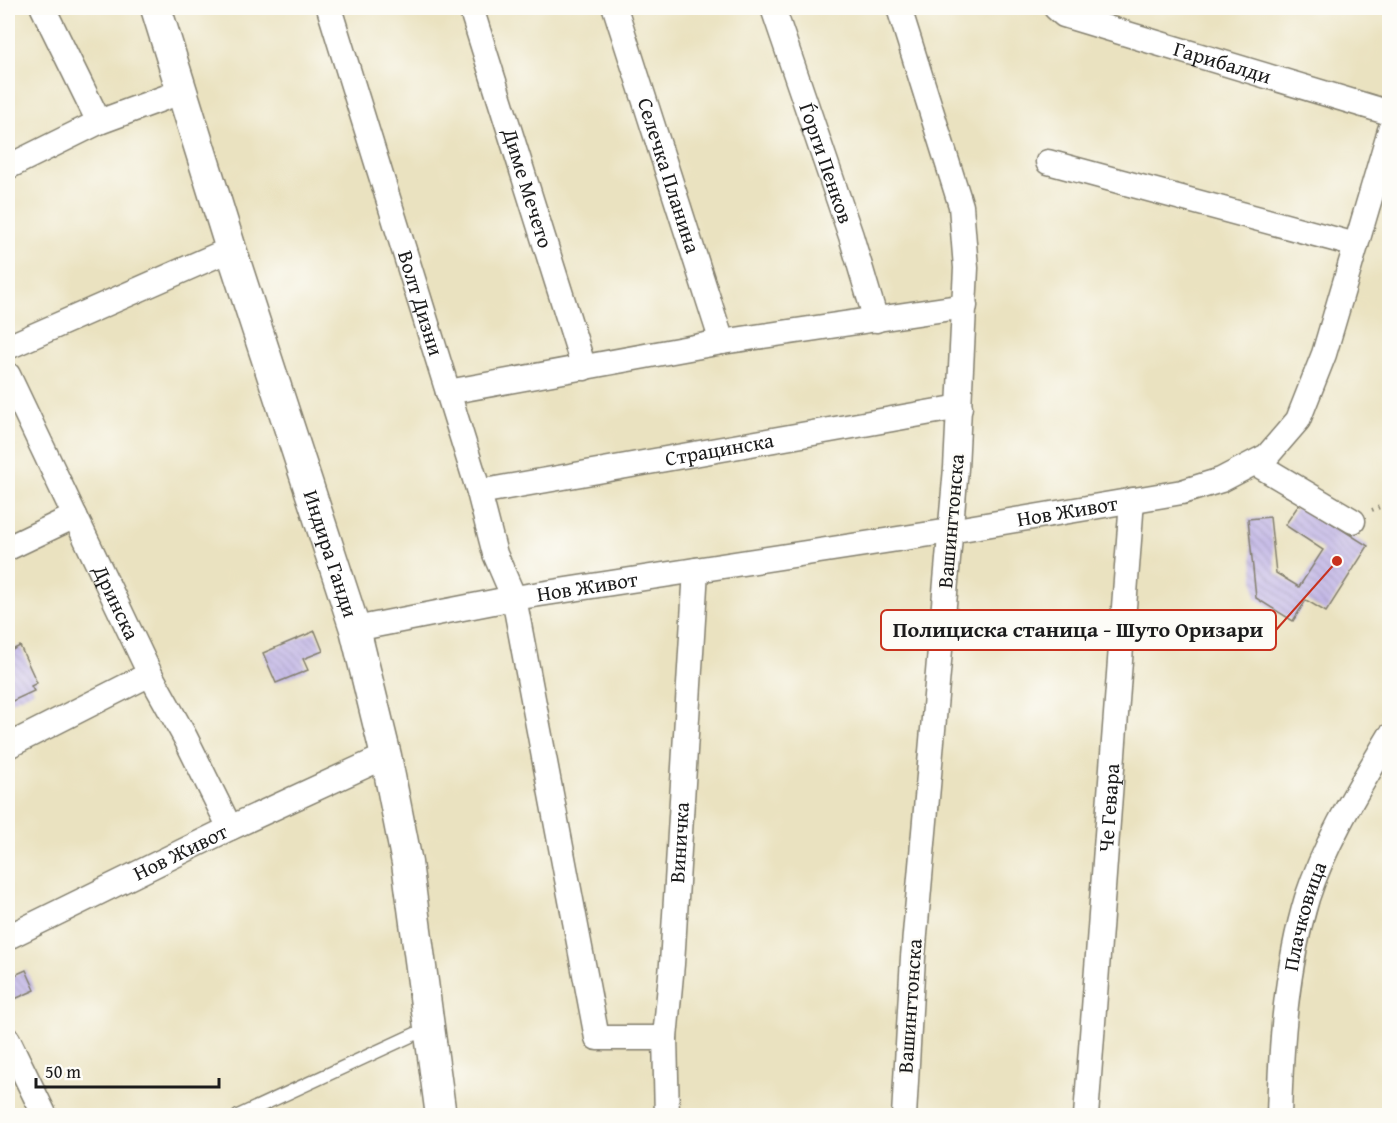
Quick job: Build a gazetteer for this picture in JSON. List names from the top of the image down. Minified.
{"streets":{"street":["Гарибалди","Ѓорги Пенков","Селечка Планина","Диме Мечето","Волт Дизни","Страцинска","Нов Живот","Вашингтонска","Индира Ганди","Дринска","Че Гевара","Виничка","Плачковица"]},"crossings":[["Волт Дизни","Страцинска"],["Волт Дизни","Нов Живот"],["Страцинска","Вашингтонска"],["Нов Живот","Вашингтонска"],["Нов Живот","Индира Ганди"],["Нов Живот","Дринска"],["Нов Живот","Че Гевара"],["Нов Живот","Виничка"]],"places":["Полициска станица - Шуто Оризари"],"scale_bar":"50 m"}
